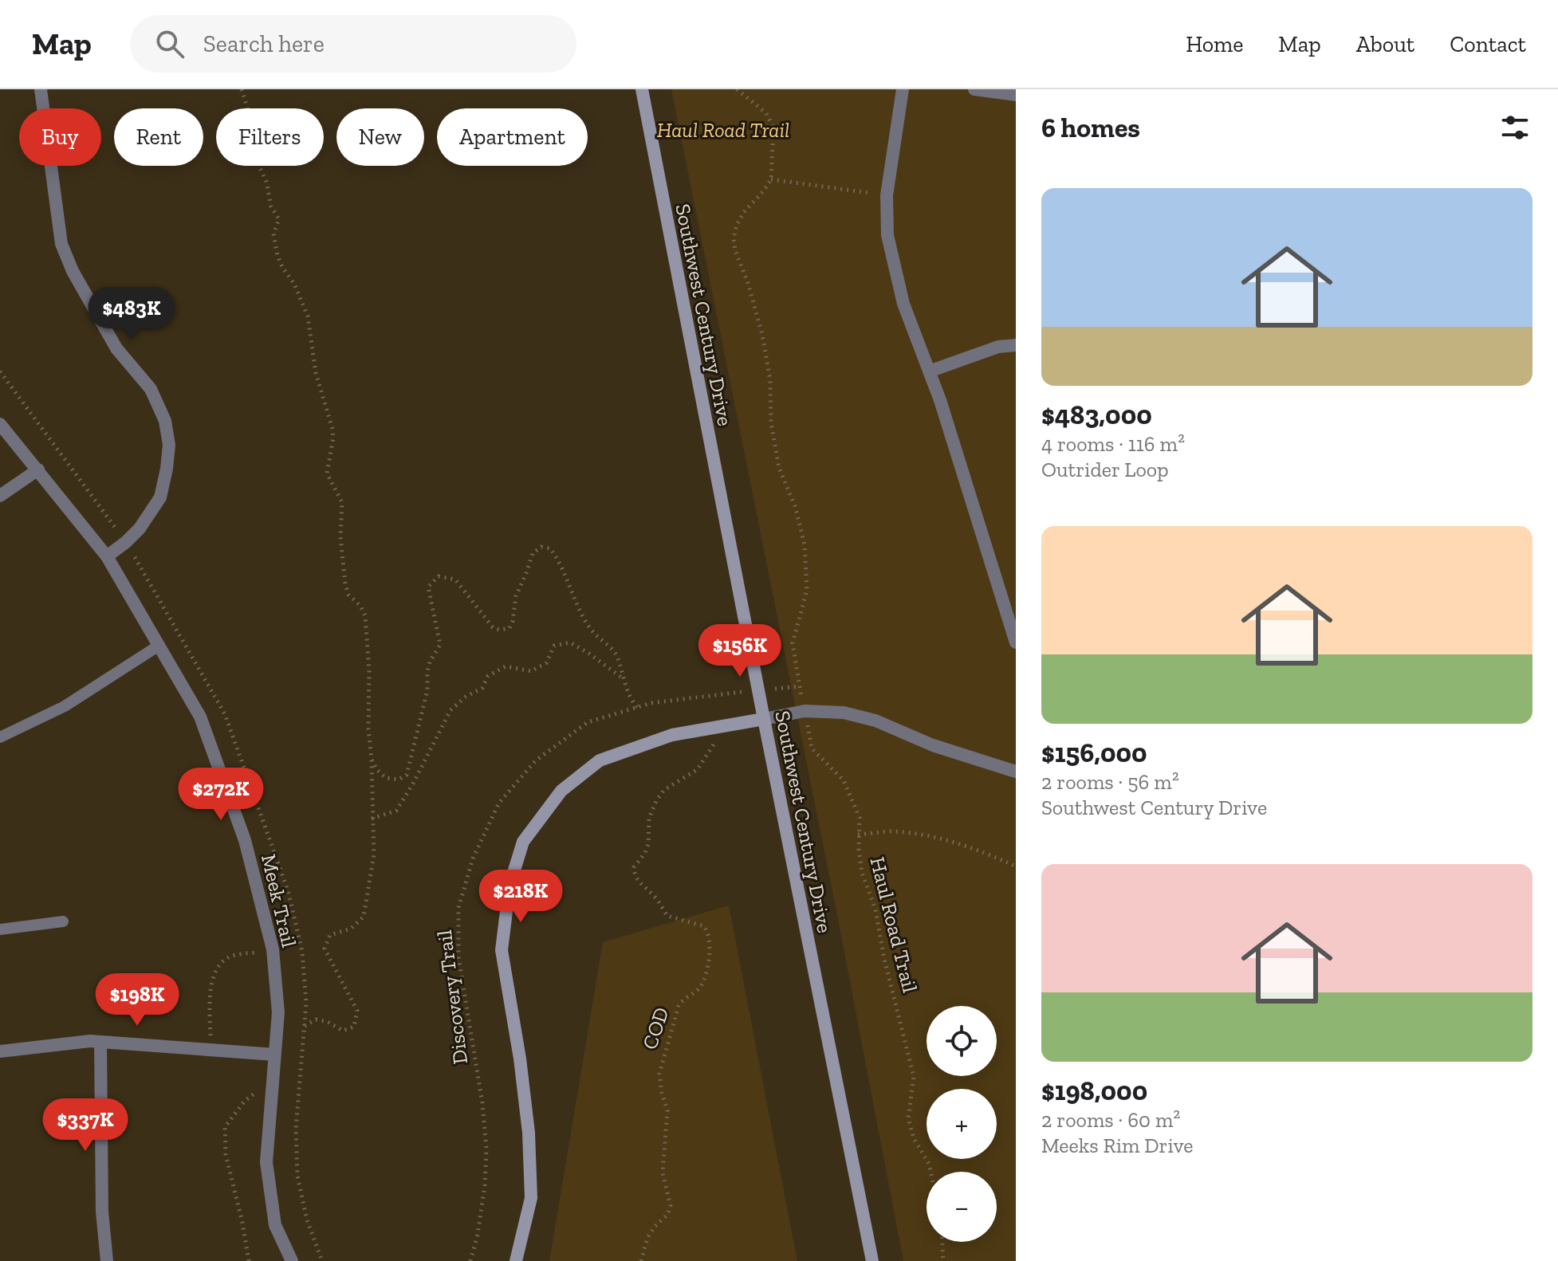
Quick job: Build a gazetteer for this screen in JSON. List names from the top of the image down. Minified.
{"streets":{"main road":["Southwest Century Drive"],"street":["Meek Trail"],"path":["Haul Road Trail","Discovery Trail","COD"]},"crossings":[["Southwest Century Drive","Discovery Trail"],["Haul Road Trail","Discovery Trail"]],"parks":["Haul Road Trail"],"page":{"header":"Map","search":"Search here","nav":["Home","Map","About","Contact"],"heading":"6 homes","chip":["Buy","Rent","Filters","New","Apartment"],"list":[{"name":"$483,000","note":"4 rooms · 116 m² · Outrider Loop"},{"name":"$156,000","note":"2 rooms · 56 m² · Southwest Century Drive"},{"name":"$198,000","note":"2 rooms · 60 m² · Meeks Rim Drive"}],"price":["$483K","$156K","$272K","$218K","$198K","$337K"],"map_buttons":["+","−"]}}
